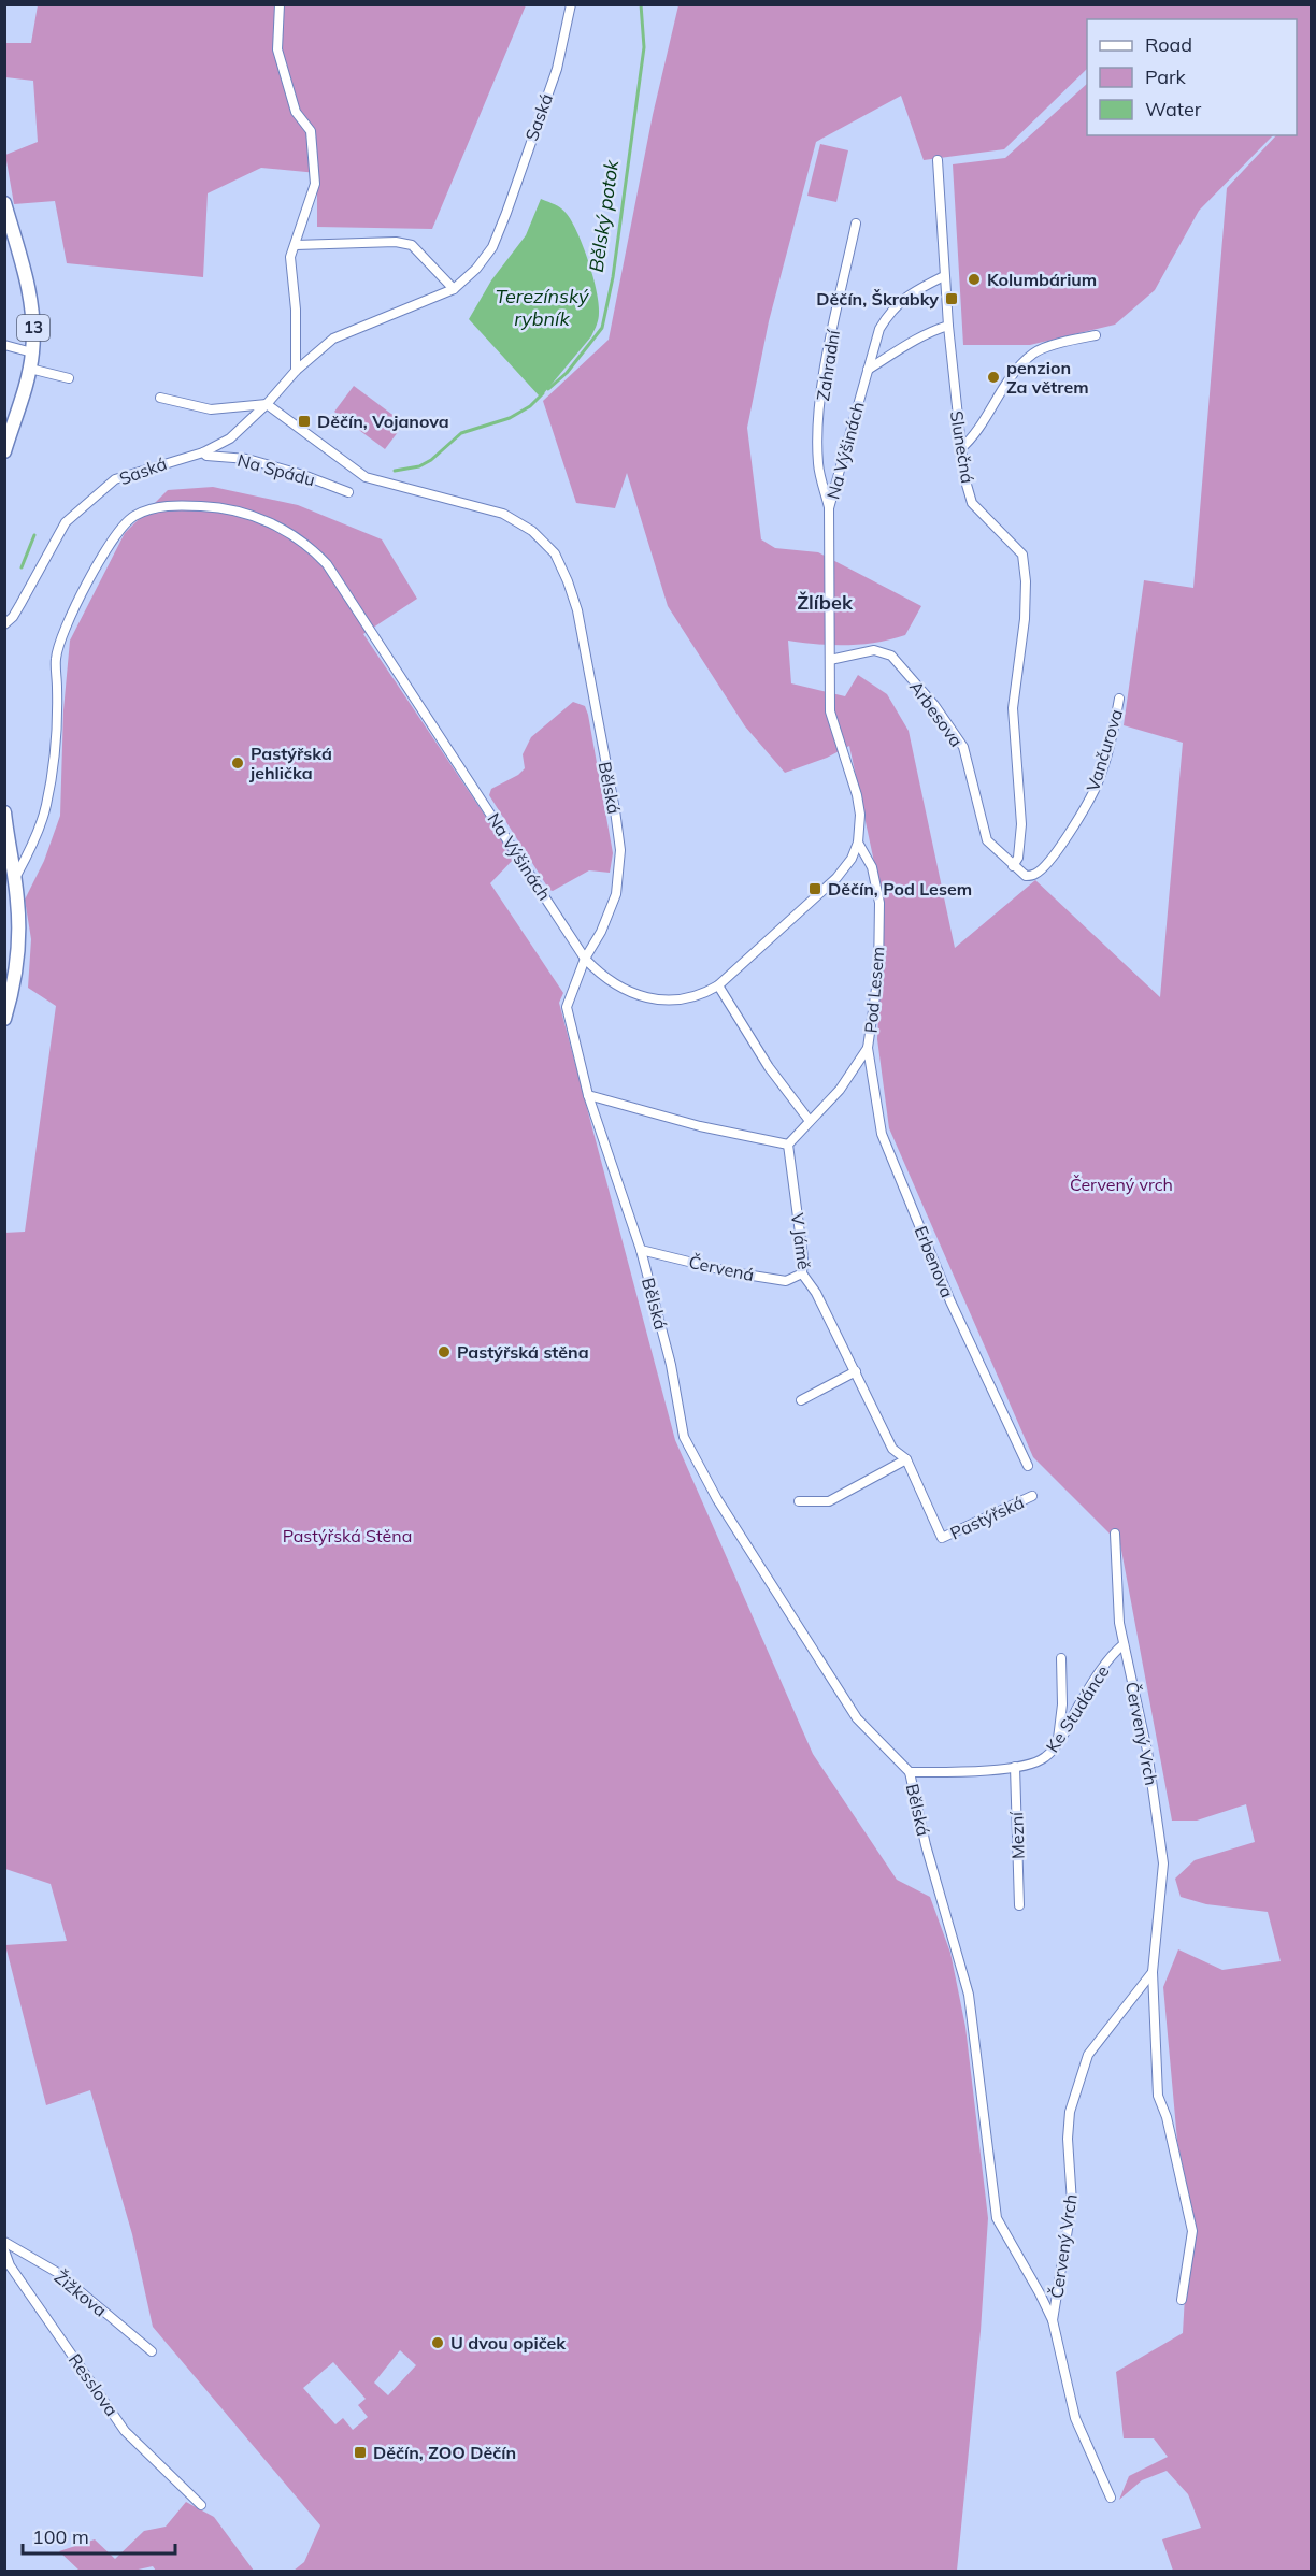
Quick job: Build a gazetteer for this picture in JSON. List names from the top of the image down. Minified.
{"streets":{"main road":["13"],"street":["Saská","Zahradní","Slunečná","Na Výšinách","Na Spádu","Arbesova","Vančurova","Bělská","Pod Lesem","V Jámě","Erbenova","Červená","Pastýřská","Ke Studánce","Červený Vrch","Mezní","Žižkova","Resslova"]},"crossings":[["Saská","Na Spádu"],["Saská","Bělská"],["Zahradní","Na Výšinách"],["Slunečná","Na Výšinách"],["Slunečná","Arbesova"],["Slunečná","Vančurova"],["Na Výšinách","Arbesova"],["Na Výšinách","Bělská"],["Na Výšinách","Pod Lesem"],["Arbesova","Vančurova"],["Bělská","Červená"],["Bělská","Ke Studánce"],["Bělská","Červený Vrch"],["Pod Lesem","Erbenova"],["V Jámě","Červená"],["V Jámě","Pastýřská"],["Ke Studánce","Červený Vrch"],["Ke Studánce","Mezní"]],"districts":["Žlíbek"],"water":["Bělský potok","Terezínský rybník"],"parks":["Červený vrch","Pastýřská Stěna"],"places":{"other":["Kolumbárium","penzion Za větrem","Pastýřská jehlička","Pastýřská stěna","U dvou opiček"],"transit":["Děčín, Škrabky","Děčín, Vojanova","Děčín, Pod Lesem","Děčín, ZOO Děčín"]},"legend":["Road","Park","Water"],"scale_bar":"100 m"}
